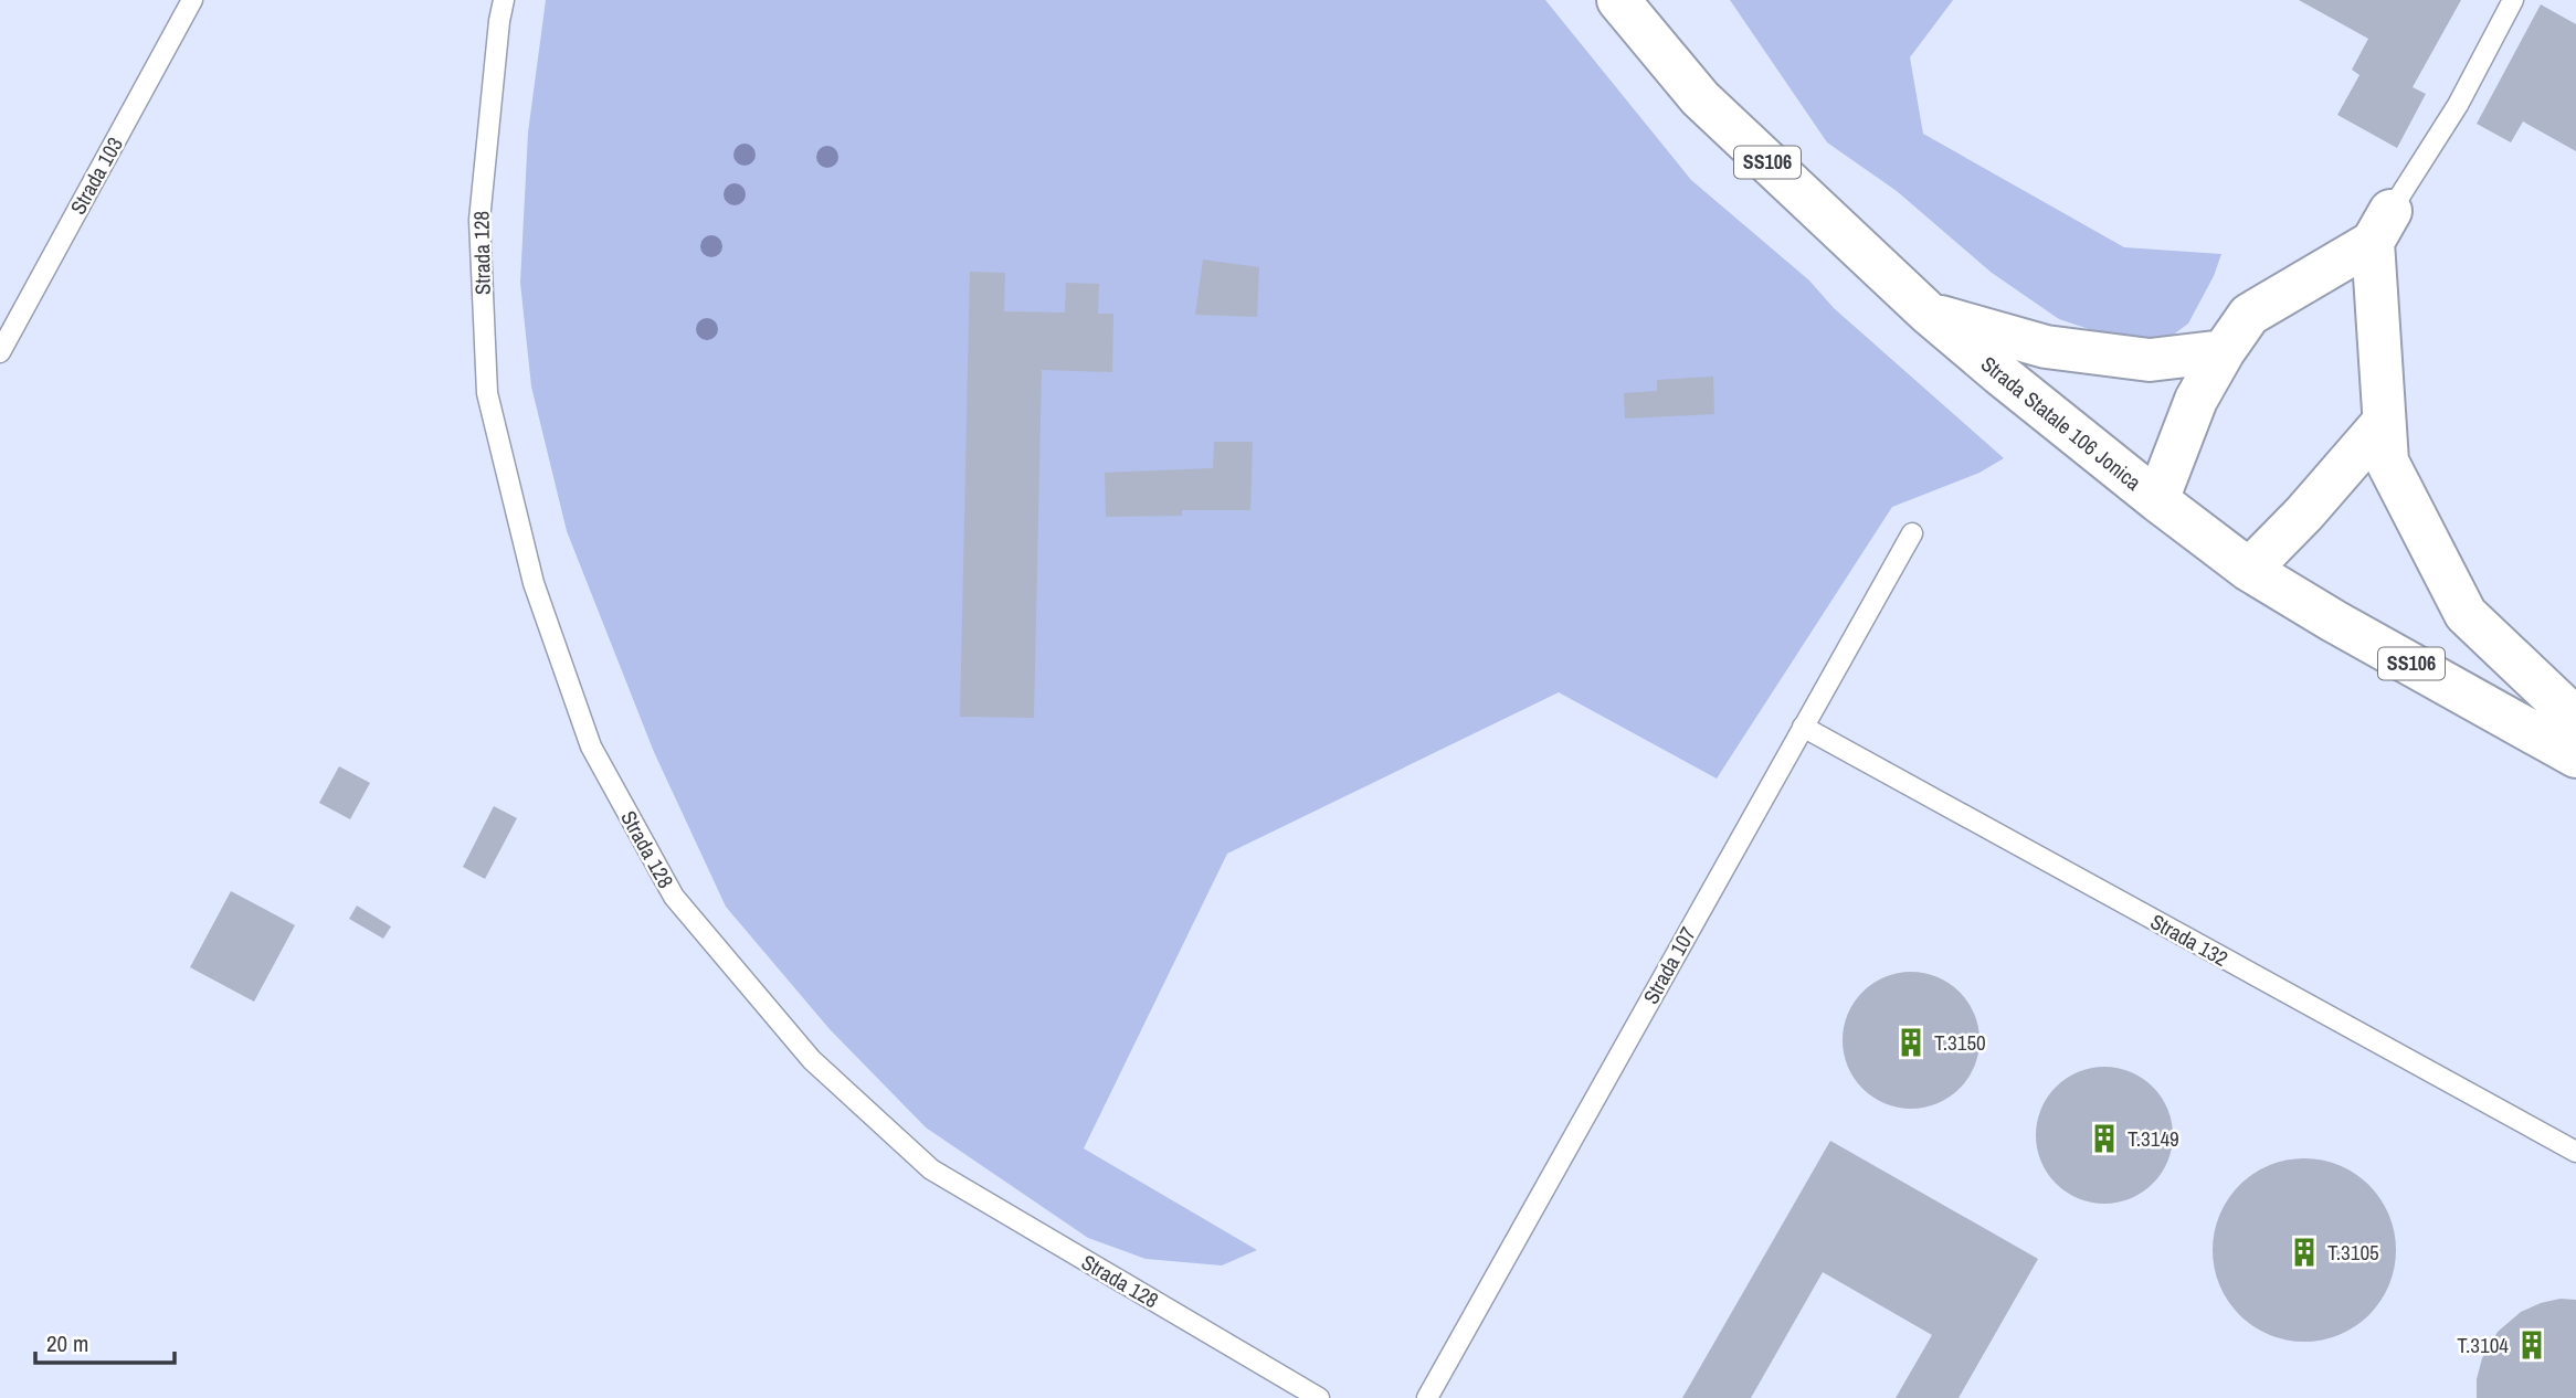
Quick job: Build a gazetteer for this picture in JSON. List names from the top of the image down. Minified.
{"streets":{"main road":["SS106","Strada Statale 106 Jonica"],"lane":["Strada 103","Strada 128","Strada 132","Strada 107"]},"crossings":[["Strada 132","Strada 107"]],"places":{"building":["T.3150","T.3149","T.3105","T.3104"]},"scale_bar":"20 m"}
